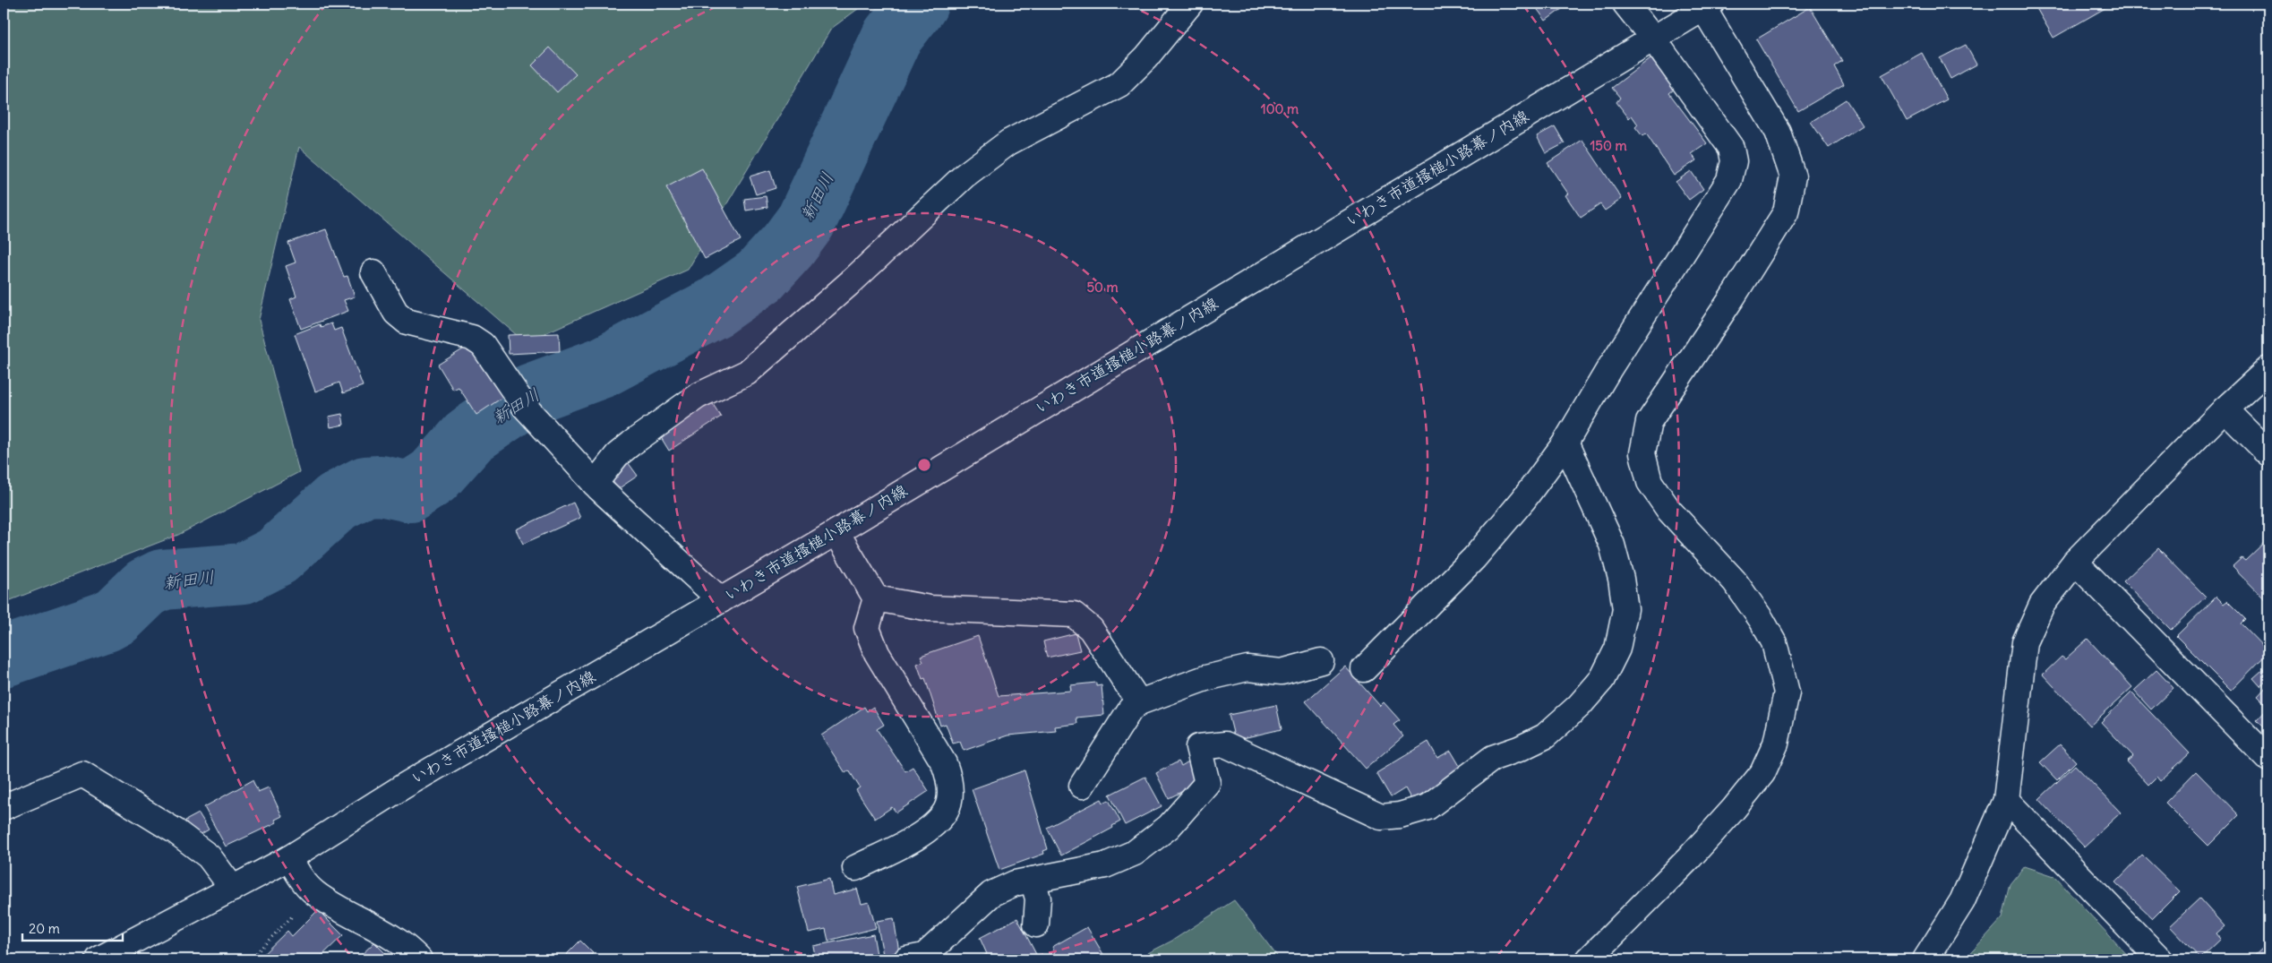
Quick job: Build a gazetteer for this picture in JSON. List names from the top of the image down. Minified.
{"streets":{"street":["いわき市道搔槌小路幕ノ内線"]},"water":["新田川"],"scale_bar":"20 m","rings":["100 m","150 m","50 m"]}
